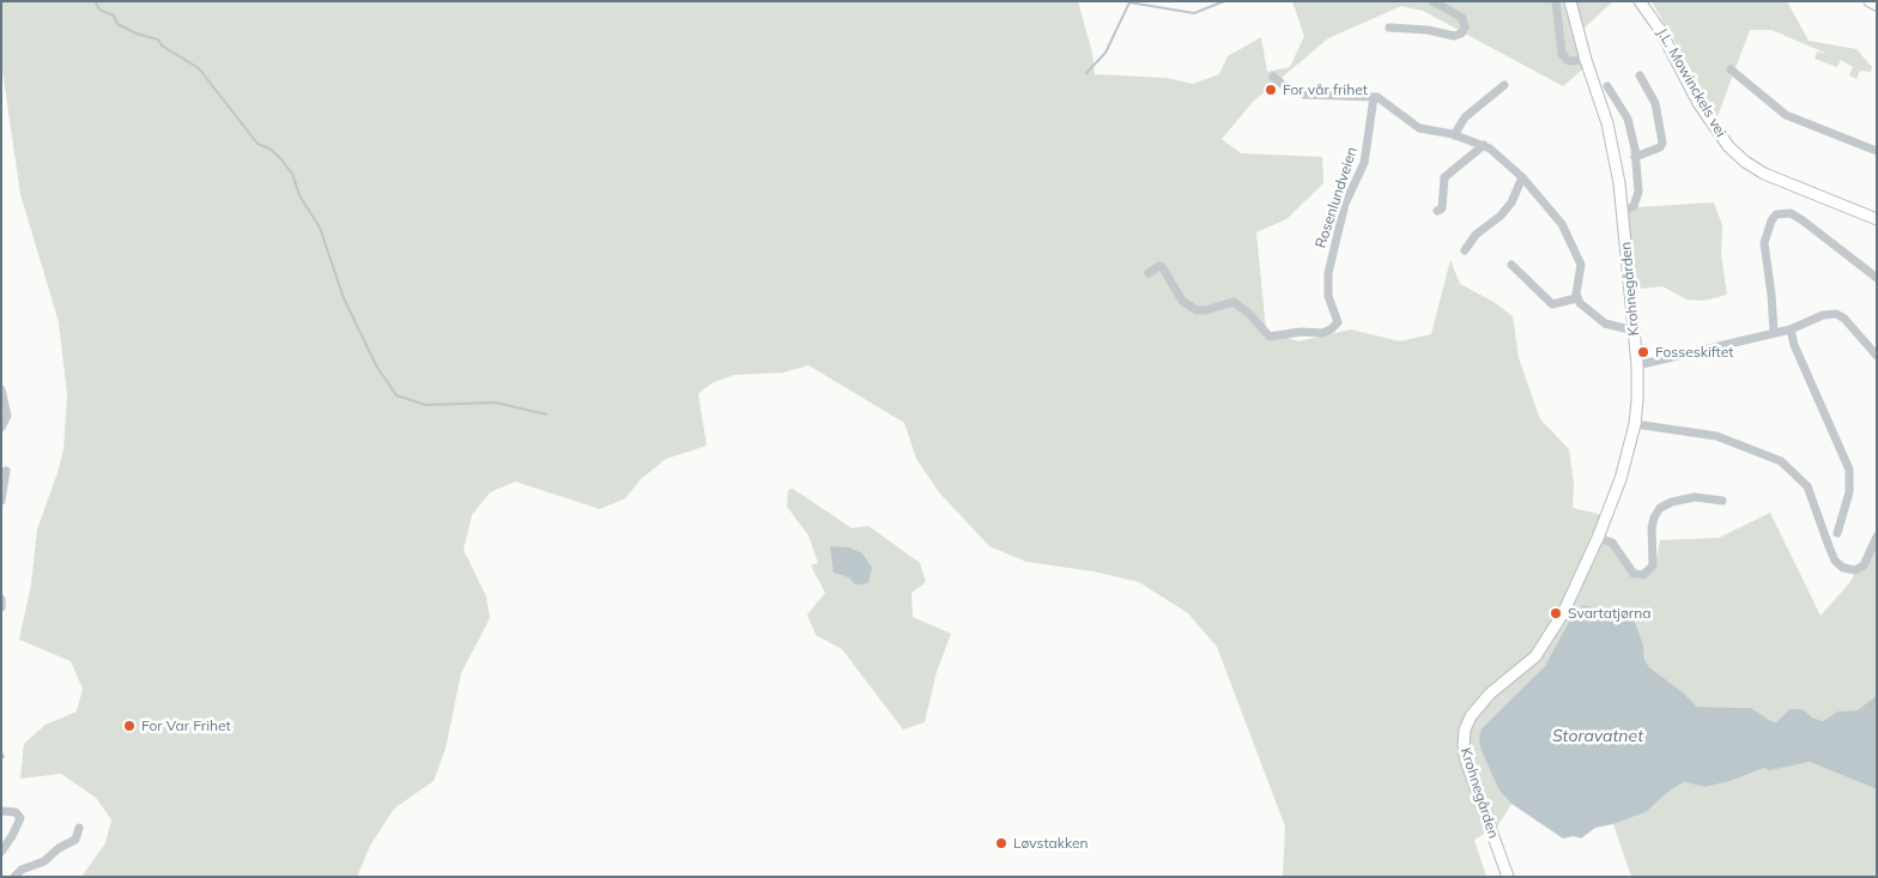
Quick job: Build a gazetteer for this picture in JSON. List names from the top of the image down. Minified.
{"streets":{"main road":["J.L. Mowinckels vei","Krohnegården"],"street":["Rosenlundveien"]},"water":["Storavatnet"],"places":["For vår frihet","Fosseskiftet","Svartatjørna","For Var Frihet","Løvstakken"]}
